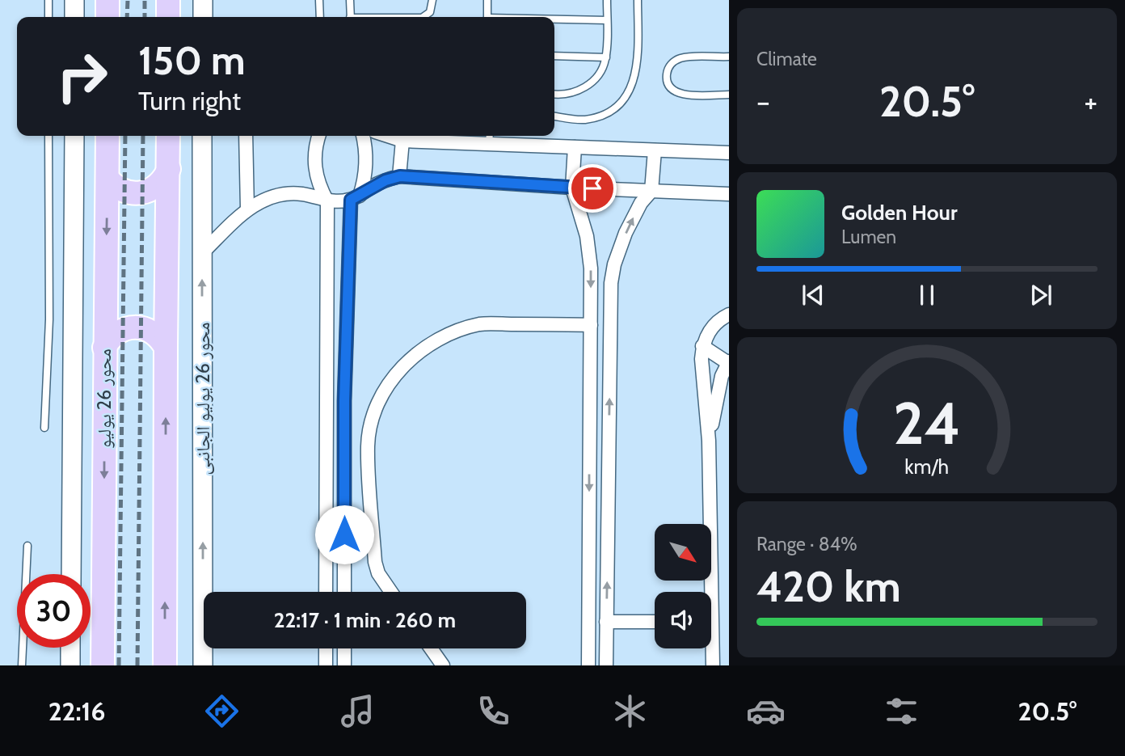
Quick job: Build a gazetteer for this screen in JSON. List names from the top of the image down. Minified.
{"streets":{"highway":["محور 26 يوليو"],"main road":["محور 26 يوليو الجانبى"]},"north":"bottom right","page":{"tile":["Climate",["Range · 84%","420 km"]],"turn":["150 m","Turn right"],"heat":["−","20.5°","+"],"song":["Golden Hour","Lumen"],"limit":"30","trip":"22:17 · 1 min · 260 m","tabs":["22:16","20.5°"],"gauge":["24","km/h"]}}
